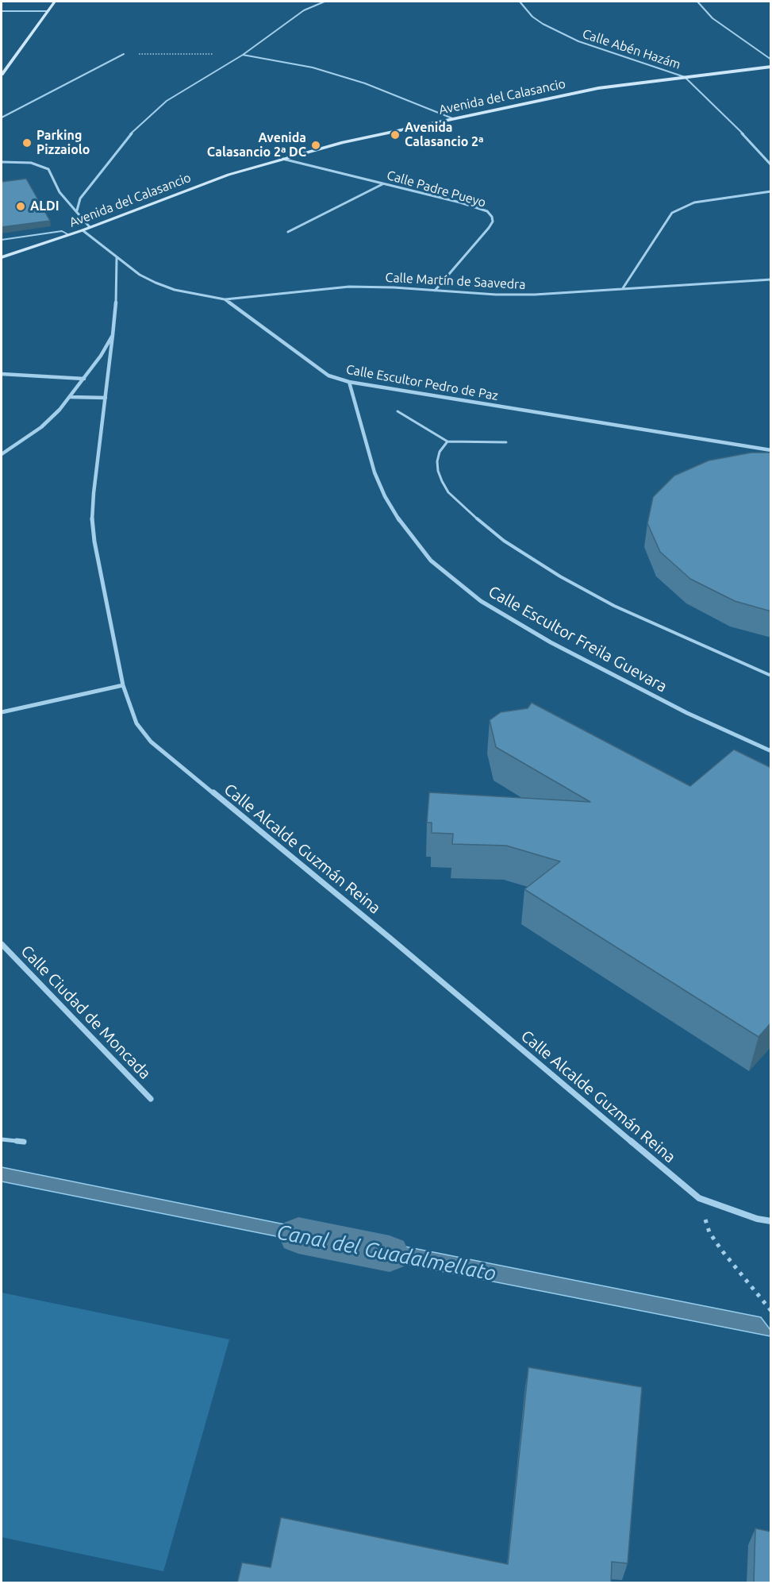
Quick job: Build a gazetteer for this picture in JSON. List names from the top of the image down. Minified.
{"streets":{"street":["Calle Abén Hazám","Avenida del Calasancio","Calle Padre Pueyo","Calle Martín de Saavedra","Calle Escultor Pedro de Paz","Calle Escultor Freila Guevara","Calle Alcalde Guzmán Reina","Calle Ciudad de Moncada"]},"crossings":[["Calle Abén Hazám","Avenida del Calasancio"],["Avenida del Calasancio","Calle Padre Pueyo"],["Avenida del Calasancio","Calle Escultor Pedro de Paz"],["Calle Padre Pueyo","Calle Martín de Saavedra"],["Calle Martín de Saavedra","Calle Escultor Pedro de Paz"],["Calle Escultor Pedro de Paz","Calle Escultor Freila Guevara"],["Calle Escultor Pedro de Paz","Calle Alcalde Guzmán Reina"]],"water":["Canal del Guadalmellato"],"places":["Avenida Calasancio 2ª","Parking Pizzaiolo","Avenida Calasancio 2ª DC","ALDI"]}
